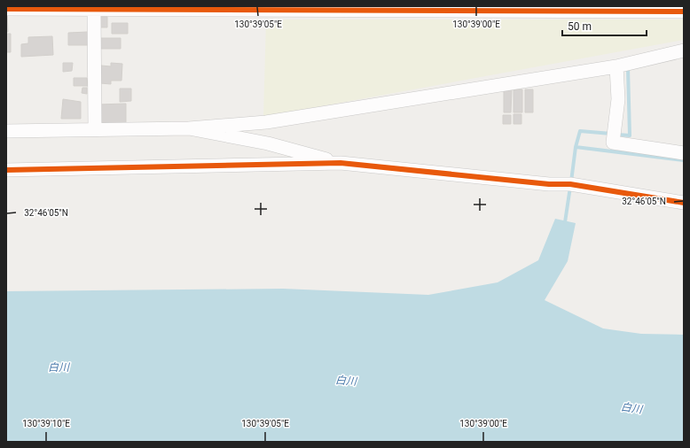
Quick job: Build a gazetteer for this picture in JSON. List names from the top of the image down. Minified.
{"water":["白川"],"scale_bar":"50 m","coordinates":["130°39'05\"E","130°39'00\"E","32°46'05\"N","130°39'10\"E"]}
